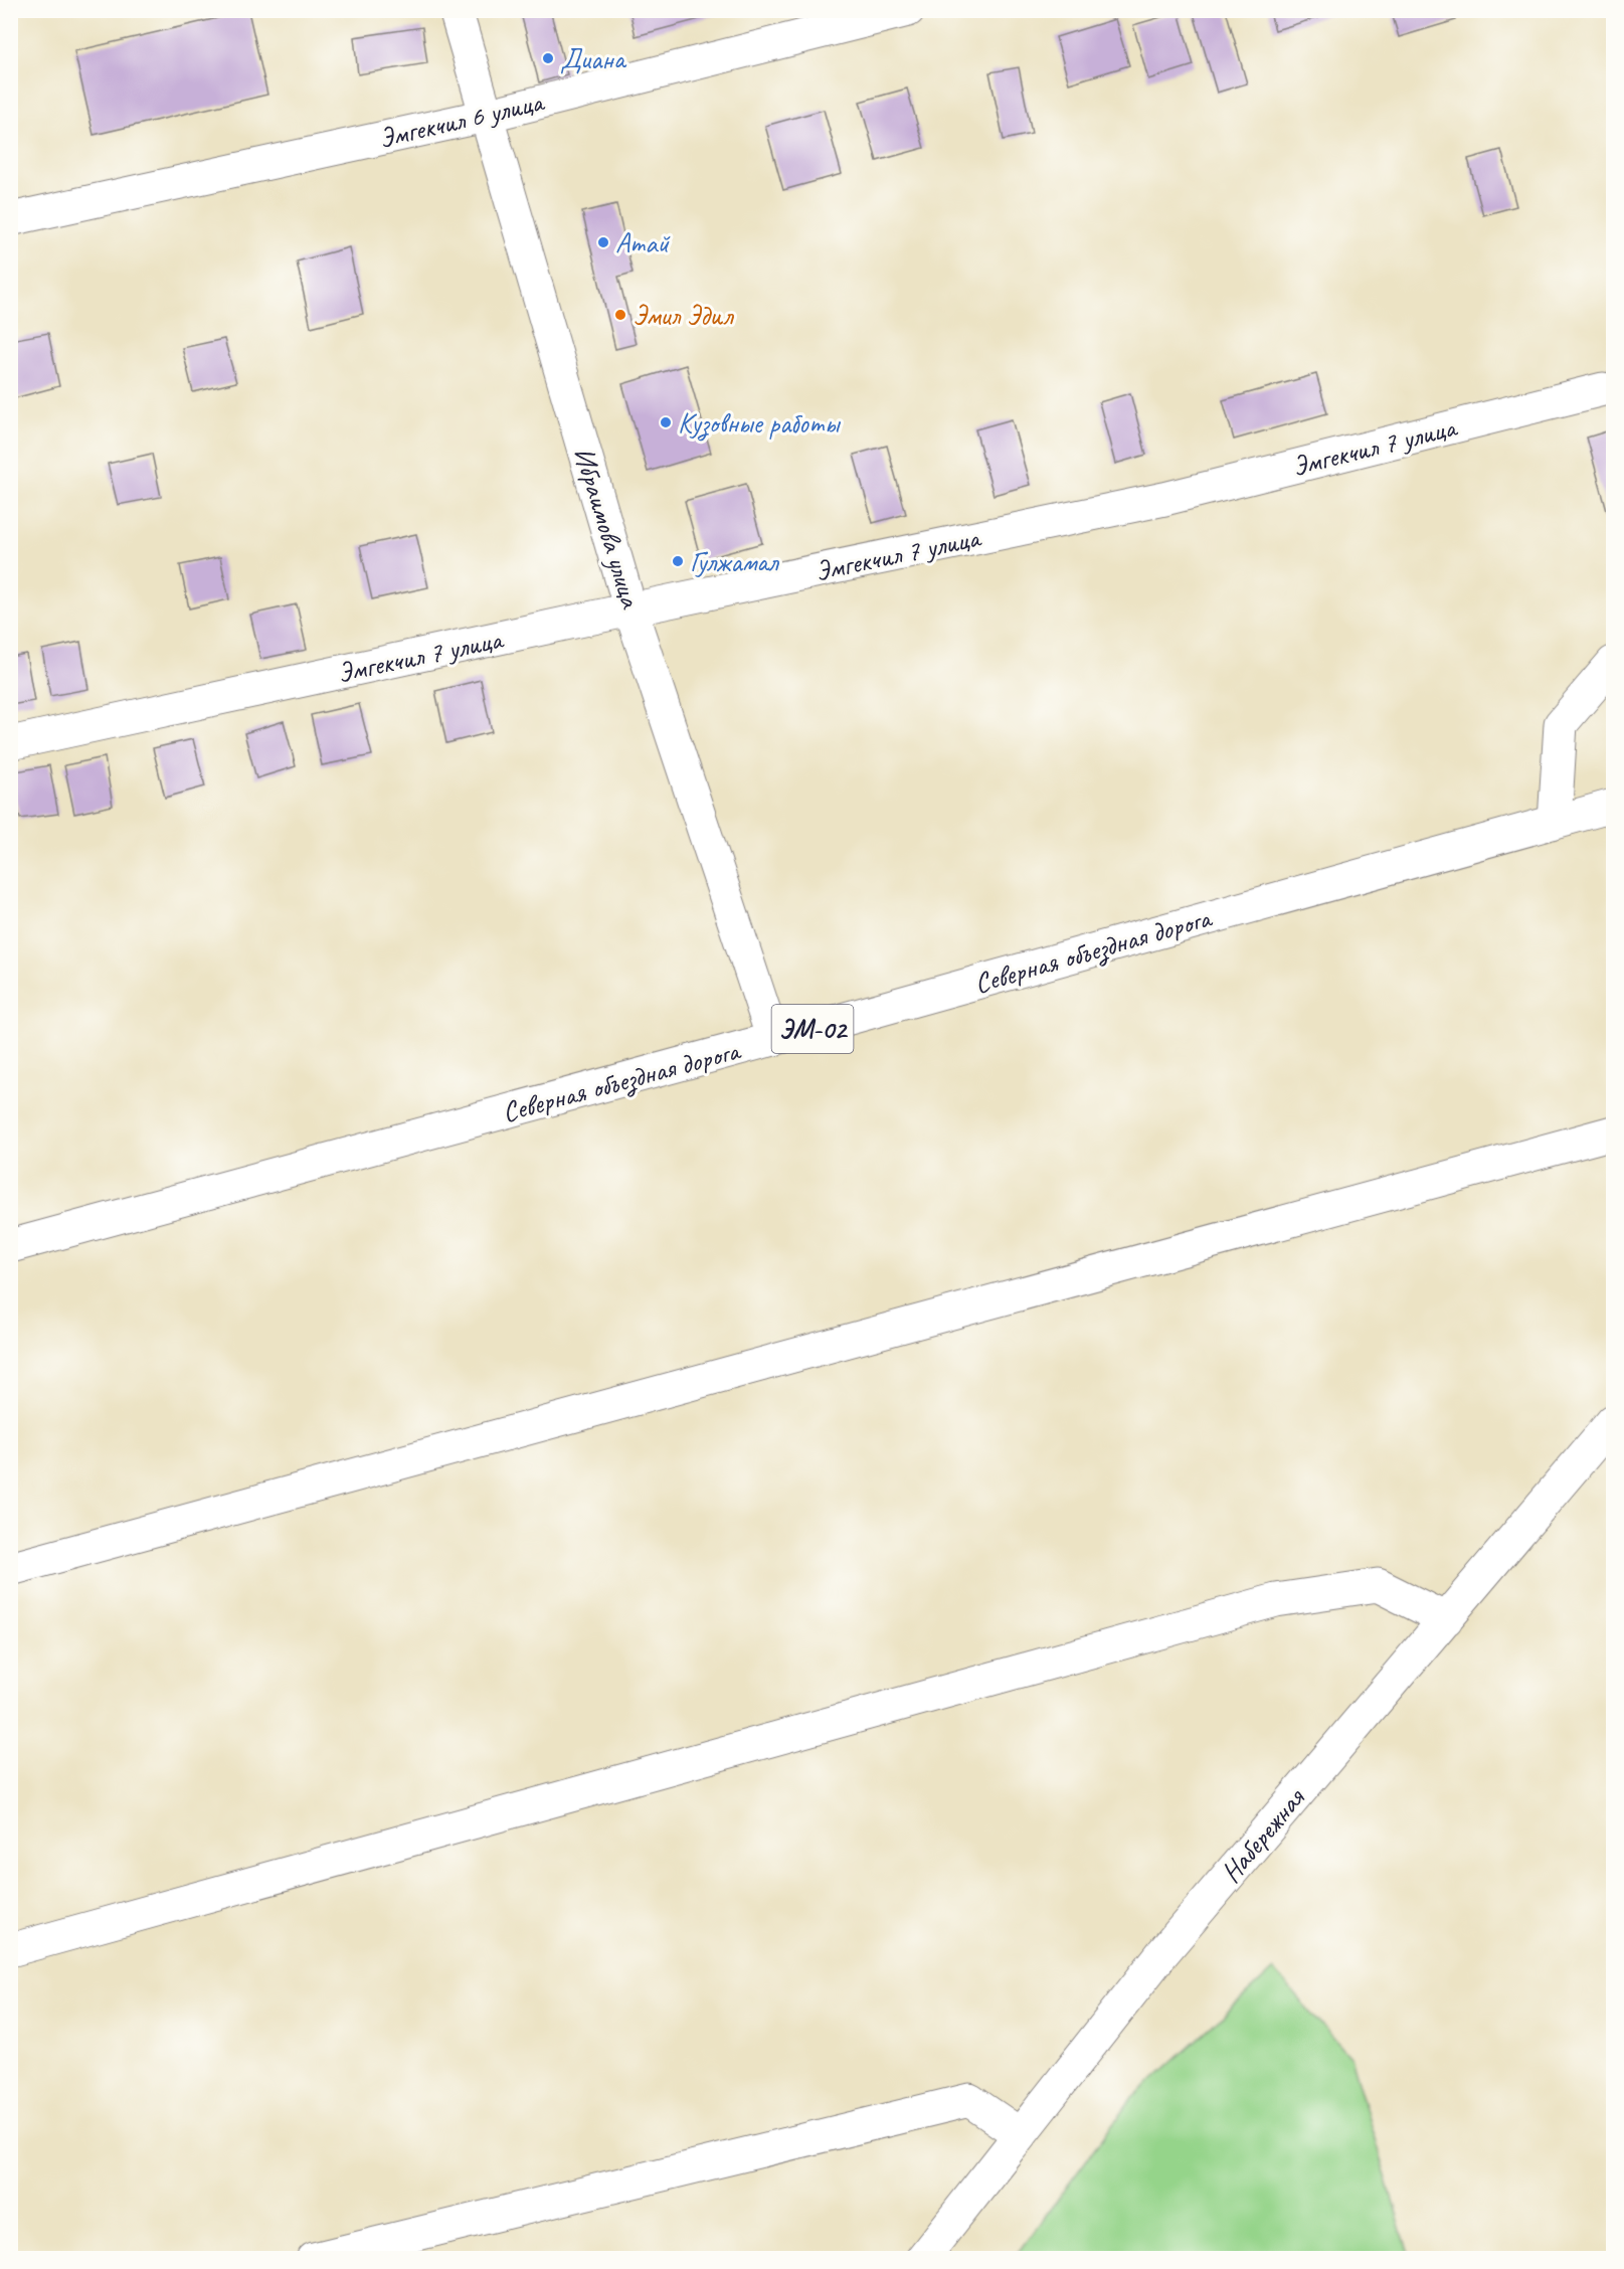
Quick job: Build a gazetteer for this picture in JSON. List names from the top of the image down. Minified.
{"streets":{"main road":["Эмгекчил 6 улица","Эмгекчил 7 улица","Ибраимова улица","Северная объездная дорога","ЭМ-02","Набережная"]},"crossings":[["Эмгекчил 6 улица","Ибраимова улица"],["Эмгекчил 7 улица","Ибраимова улица"],["Ибраимова улица","Северная объездная дорога"]],"places":["Диана","Атай","Эмил Эдил","Кузовные работы","Гулжамал"]}
